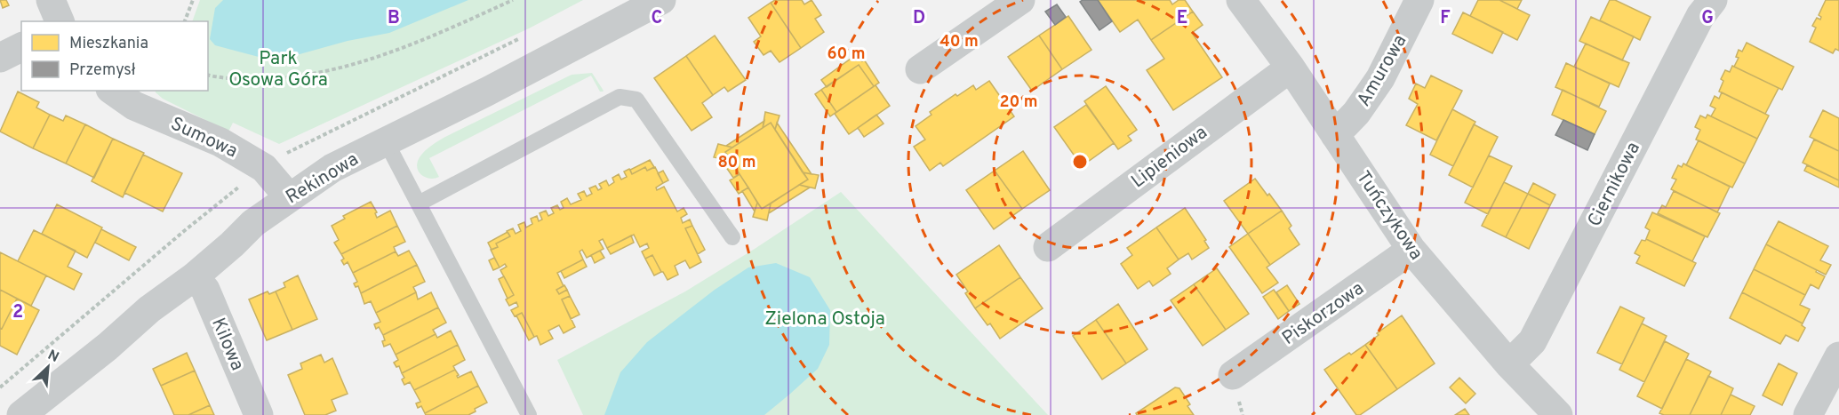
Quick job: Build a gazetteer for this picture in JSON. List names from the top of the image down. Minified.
{"streets":{"street":["Amurowa","Sumowa","Lipieniowa","Rekinowa","Ciernikowa","Tuńczykowa","Piskorzowa","Kilowa"]},"crossings":[["Amurowa","Tuńczykowa"],["Sumowa","Rekinowa"],["Lipieniowa","Tuńczykowa"],["Rekinowa","Kilowa"],["Ciernikowa","Tuńczykowa"],["Tuńczykowa","Piskorzowa"]],"parks":["Park Osowa Góra","Zielona Ostoja"],"legend":["Mieszkania","Przemysł"],"north":"top right","grid":{"columns":["B","C","D","E","F","G"],"rows":["2"]},"rings":["40 m","60 m","20 m","80 m"]}
